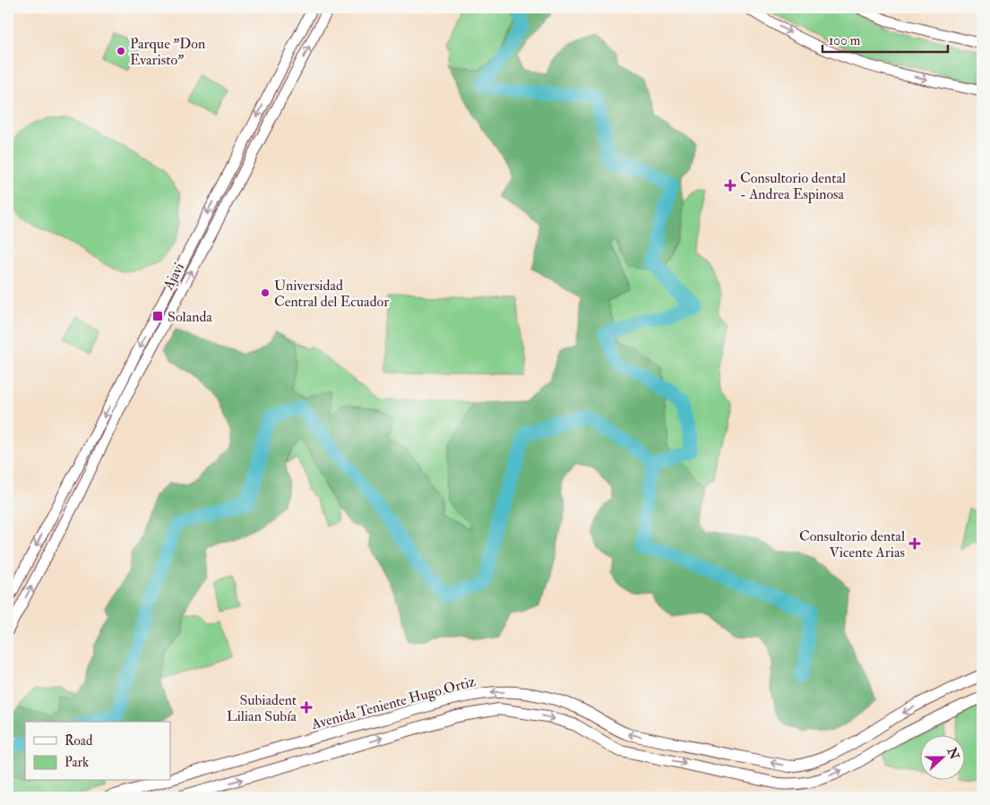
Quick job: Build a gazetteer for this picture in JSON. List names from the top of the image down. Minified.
{"streets":{"main road":["Avenida Teniente Hugo Ortiz"],"street":["Ajavi"]},"places":{"other":["Parque \"Don Evaristo\"","Universidad Central del Ecuador"],"health":["Consultorio dental - Andrea Espinosa","Consultorio dental Vicente Arias","Subiadent Lilian Subía"],"transit":["Solanda"]},"legend":["Road","Park"],"scale_bar":"100 m","north":"right"}
